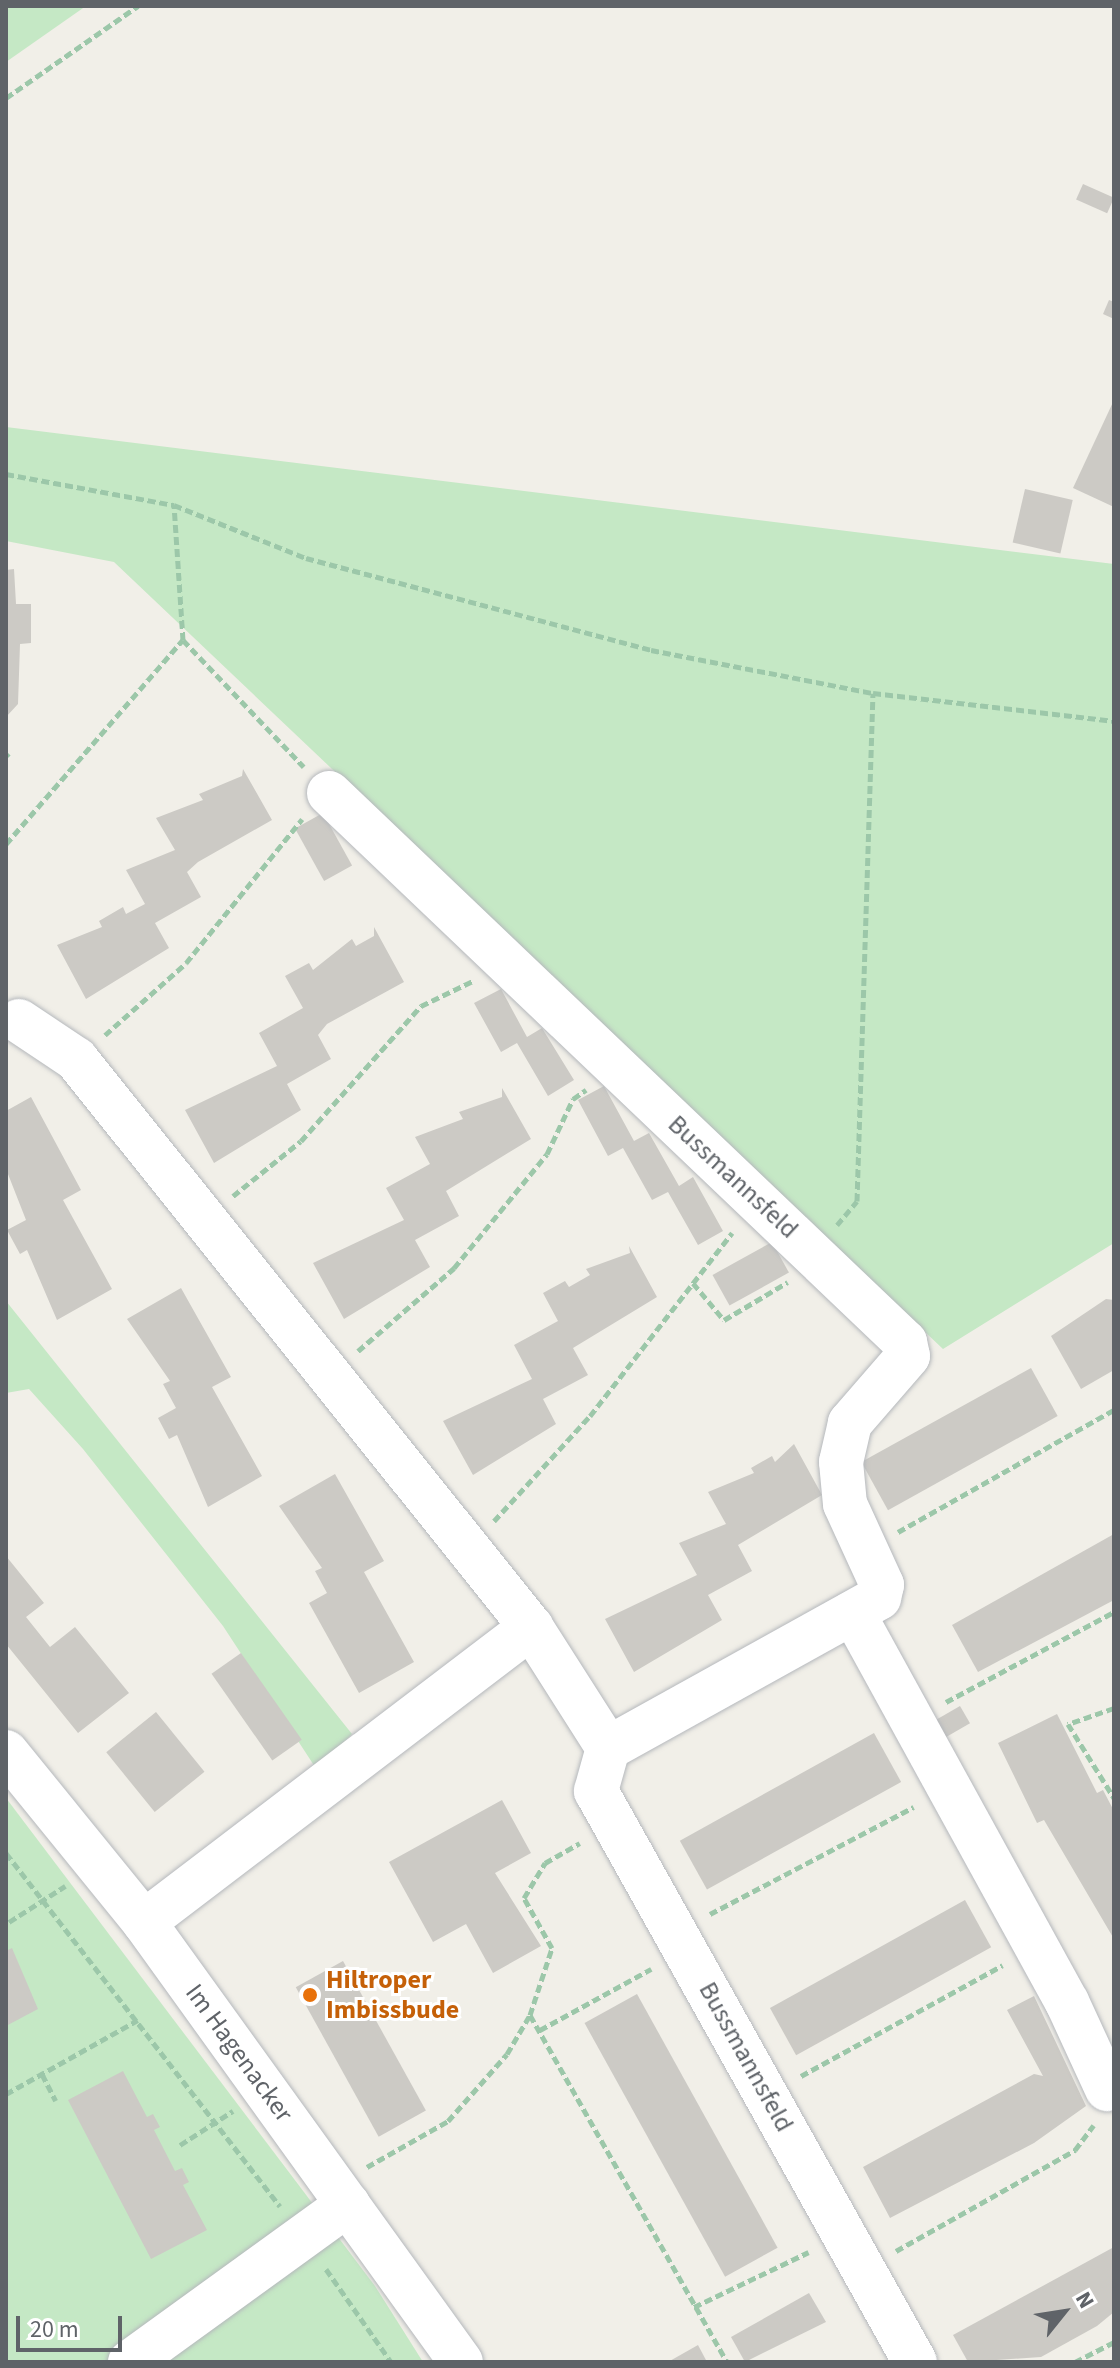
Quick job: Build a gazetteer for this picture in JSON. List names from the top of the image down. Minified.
{"streets":{"street":["Bussmannsfeld","Im Hagenacker"]},"places":["Hiltroper Imbissbude"],"scale_bar":"20 m","north":"top right"}
